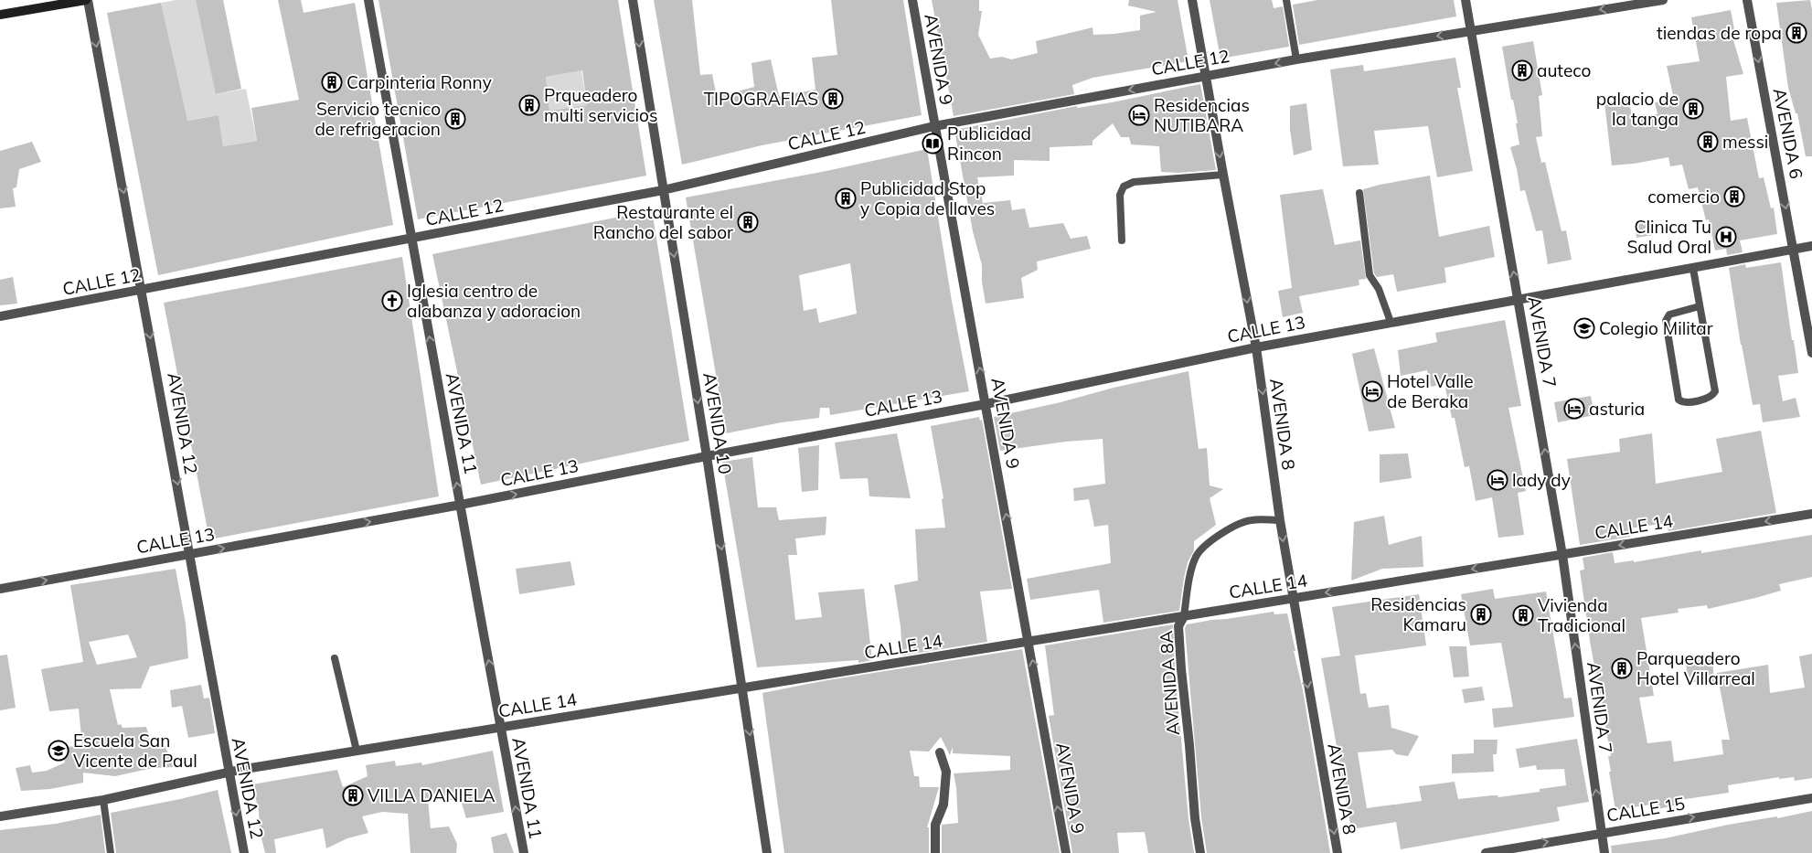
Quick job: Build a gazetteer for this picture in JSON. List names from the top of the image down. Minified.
{"streets":{"street":["AVENIDA 9","CALLE 12","AVENIDA 6","CALLE 13","AVENIDA 7","AVENIDA 12","AVENIDA 11","AVENIDA 10","AVENIDA 8","CALLE 14","AVENIDA 8A","CALLE 15"]},"crossings":[["AVENIDA 9","CALLE 12"],["AVENIDA 9","CALLE 13"],["AVENIDA 9","CALLE 14"],["CALLE 12","AVENIDA 7"],["CALLE 12","AVENIDA 12"],["CALLE 12","AVENIDA 11"],["CALLE 12","AVENIDA 10"],["CALLE 12","AVENIDA 8"],["AVENIDA 6","CALLE 13"],["CALLE 13","AVENIDA 7"],["CALLE 13","AVENIDA 12"],["CALLE 13","AVENIDA 11"],["CALLE 13","AVENIDA 10"],["CALLE 13","AVENIDA 8"],["AVENIDA 7","CALLE 14"],["AVENIDA 7","CALLE 15"],["AVENIDA 12","CALLE 14"],["AVENIDA 11","CALLE 14"],["AVENIDA 10","CALLE 14"],["AVENIDA 8","CALLE 14"],["AVENIDA 8","AVENIDA 8A"],["CALLE 14","AVENIDA 8A"]],"one_way":["AVENIDA 9","CALLE 12","AVENIDA 6","CALLE 13","AVENIDA 7","AVENIDA 12","AVENIDA 11","AVENIDA 10","AVENIDA 8","CALLE 15"],"places":{"building":["tiendas de ropa","auteco","Carpinteria Ronny","TIPOGRAFIAS","Prqueadero multi servicios","palacio de la tanga","Servicio tecnico de refrigeracion","messi","comercio","Publicidad Stop y Copia de llaves","Restaurante el Rancho del sabor","Residencias Kamaru","Vivienda Tradicional","Parqueadero Hotel Villarreal","VILLA DANIELA"],"hotel":["Residencias NUTIBARA","Hotel Valle de Beraka","asturia","lady dy"],"library":["Publicidad Rincon"],"hospital":["Clinica Tu Salud Oral"],"church":["Iglesia centro de alabanza y adoracion"],"school or university":["Colegio Militar","Escuela San Vicente de Paul"]}}
